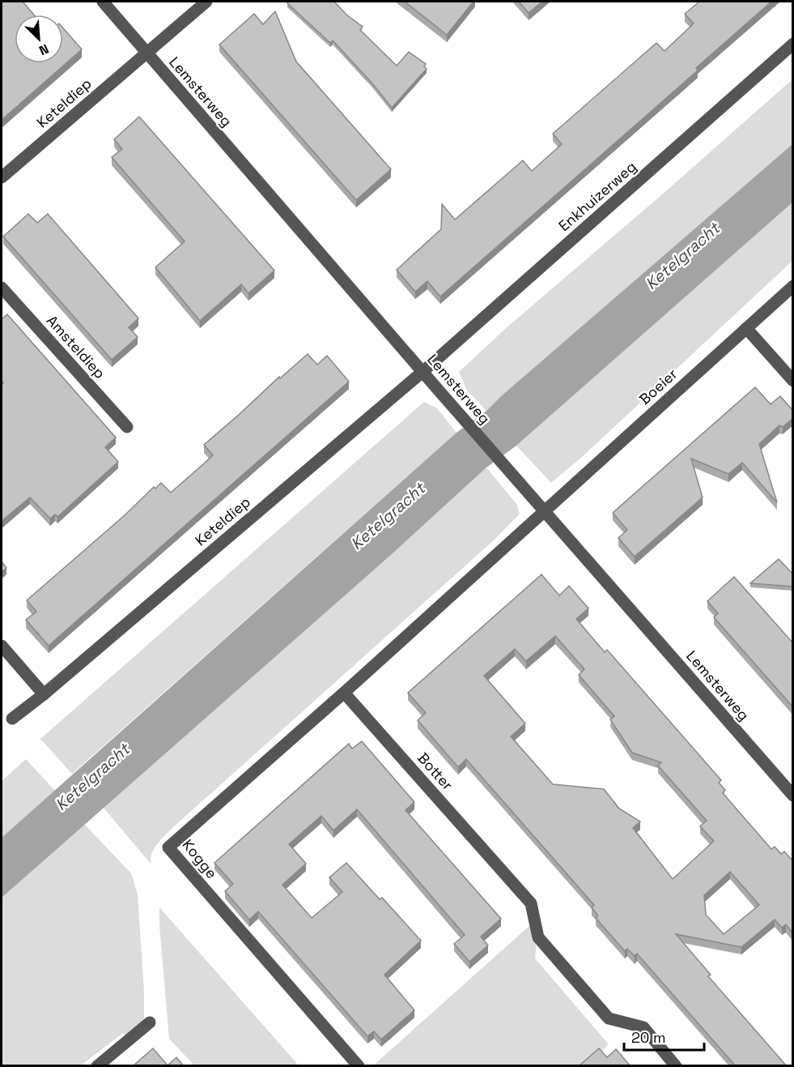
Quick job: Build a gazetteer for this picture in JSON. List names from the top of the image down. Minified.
{"streets":{"street":["Lemsterweg","Keteldiep","Enkhuizerweg","Amsteldiep","Boeier","Botter","Kogge"]},"crossings":[["Lemsterweg","Keteldiep"],["Lemsterweg","Enkhuizerweg"],["Lemsterweg","Boeier"],["Keteldiep","Enkhuizerweg"],["Botter","Kogge"]],"water":["Ketelgracht"],"scale_bar":"20 m","north":"bottom right"}
